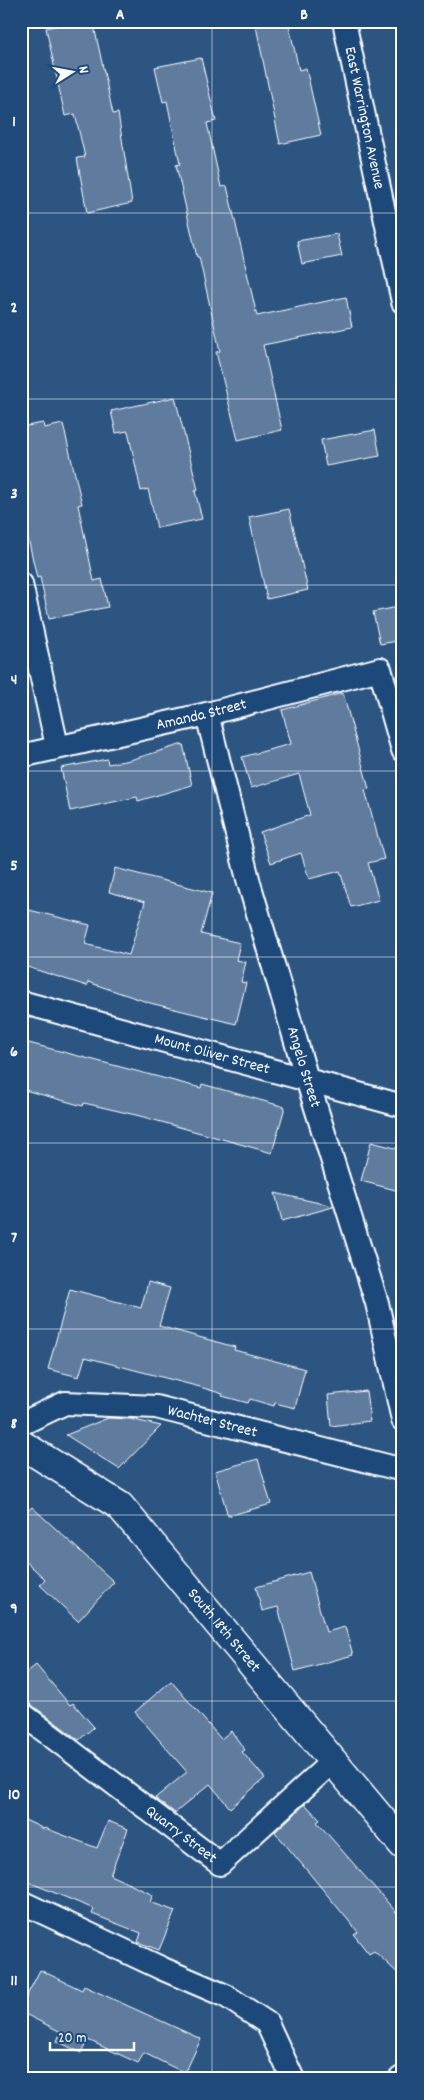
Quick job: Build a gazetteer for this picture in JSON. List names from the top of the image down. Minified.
{"streets":{"main road":["South 18th Street"],"street":["East Warrington Avenue","Amanda Street","Mount Oliver Street","Angelo Street","Wachter Street","Quarry Street"]},"crossings":[["Amanda Street","Angelo Street"],["Mount Oliver Street","Angelo Street"],["South 18th Street","Quarry Street"]],"scale_bar":"20 m","north":"right","grid":{"columns":["A","B"],"rows":["1","2","3","4","5","6","7","8","9","10","11"]}}
